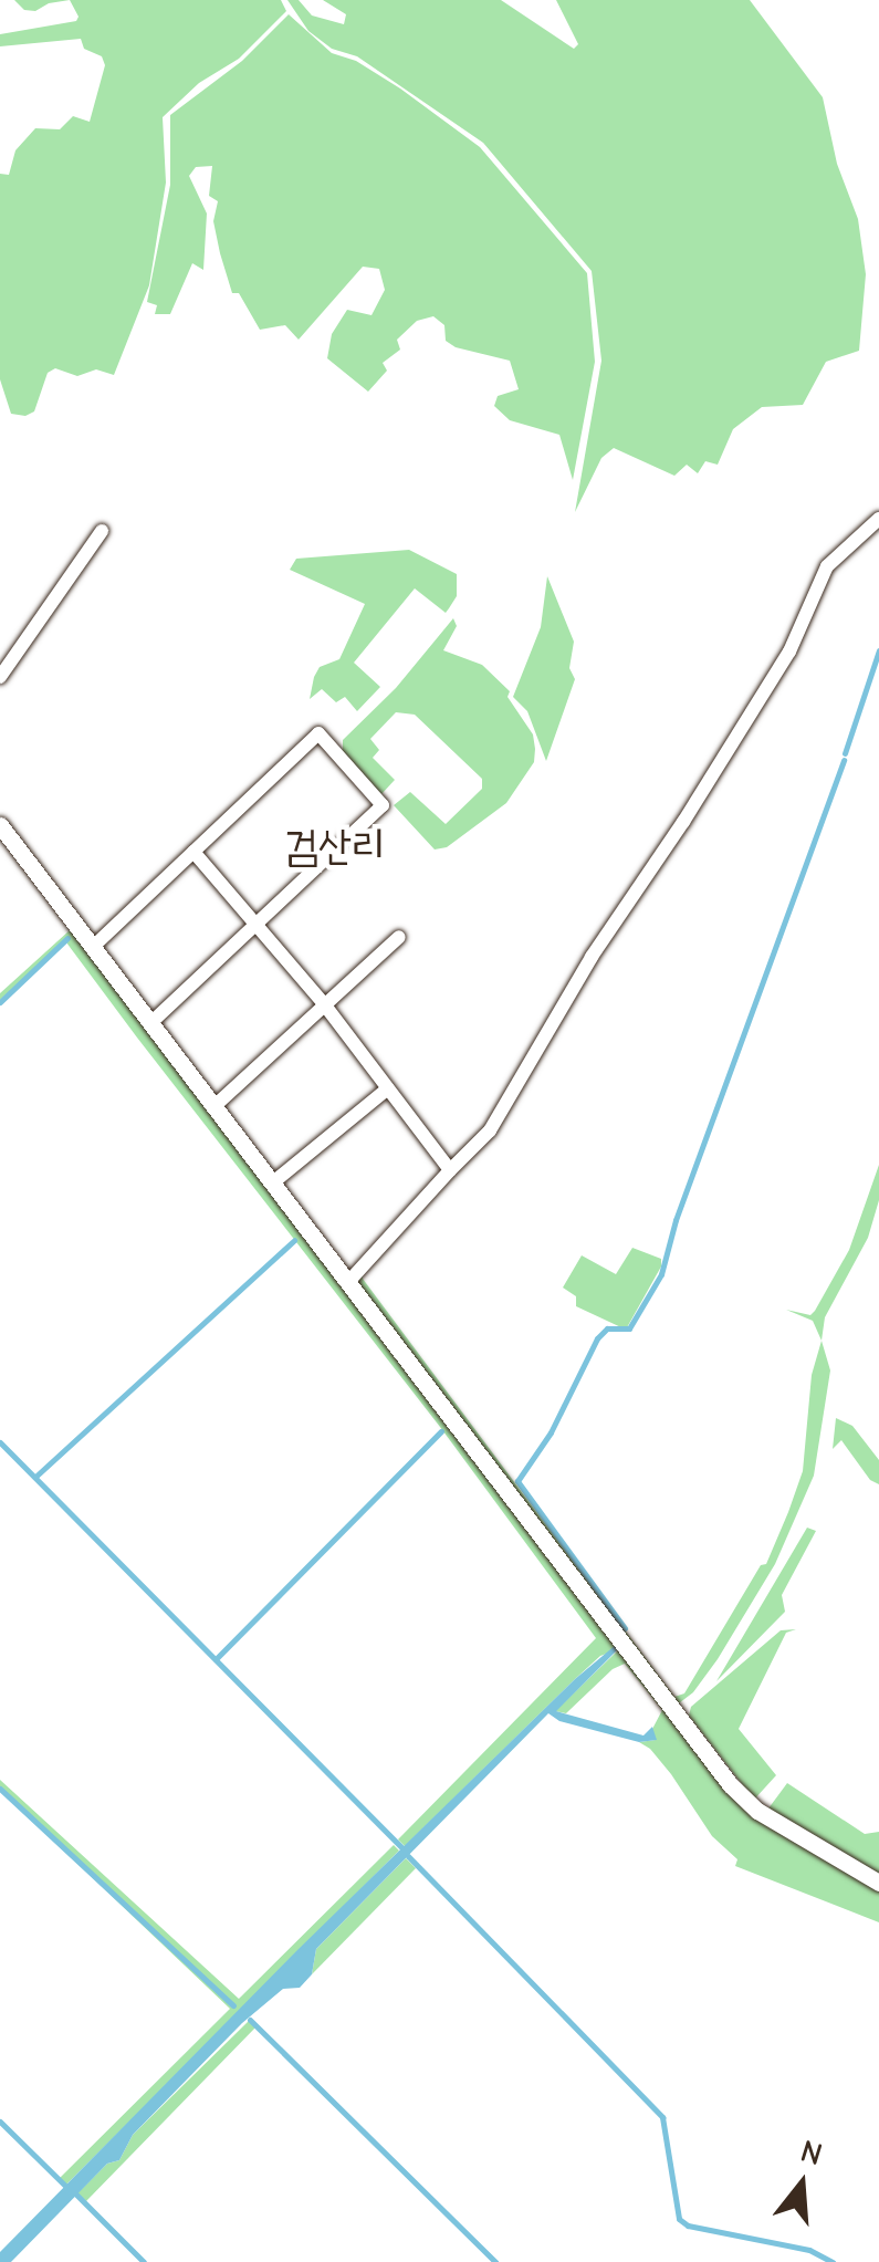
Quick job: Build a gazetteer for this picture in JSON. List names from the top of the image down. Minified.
{"districts":["검산리"],"north":"top"}
